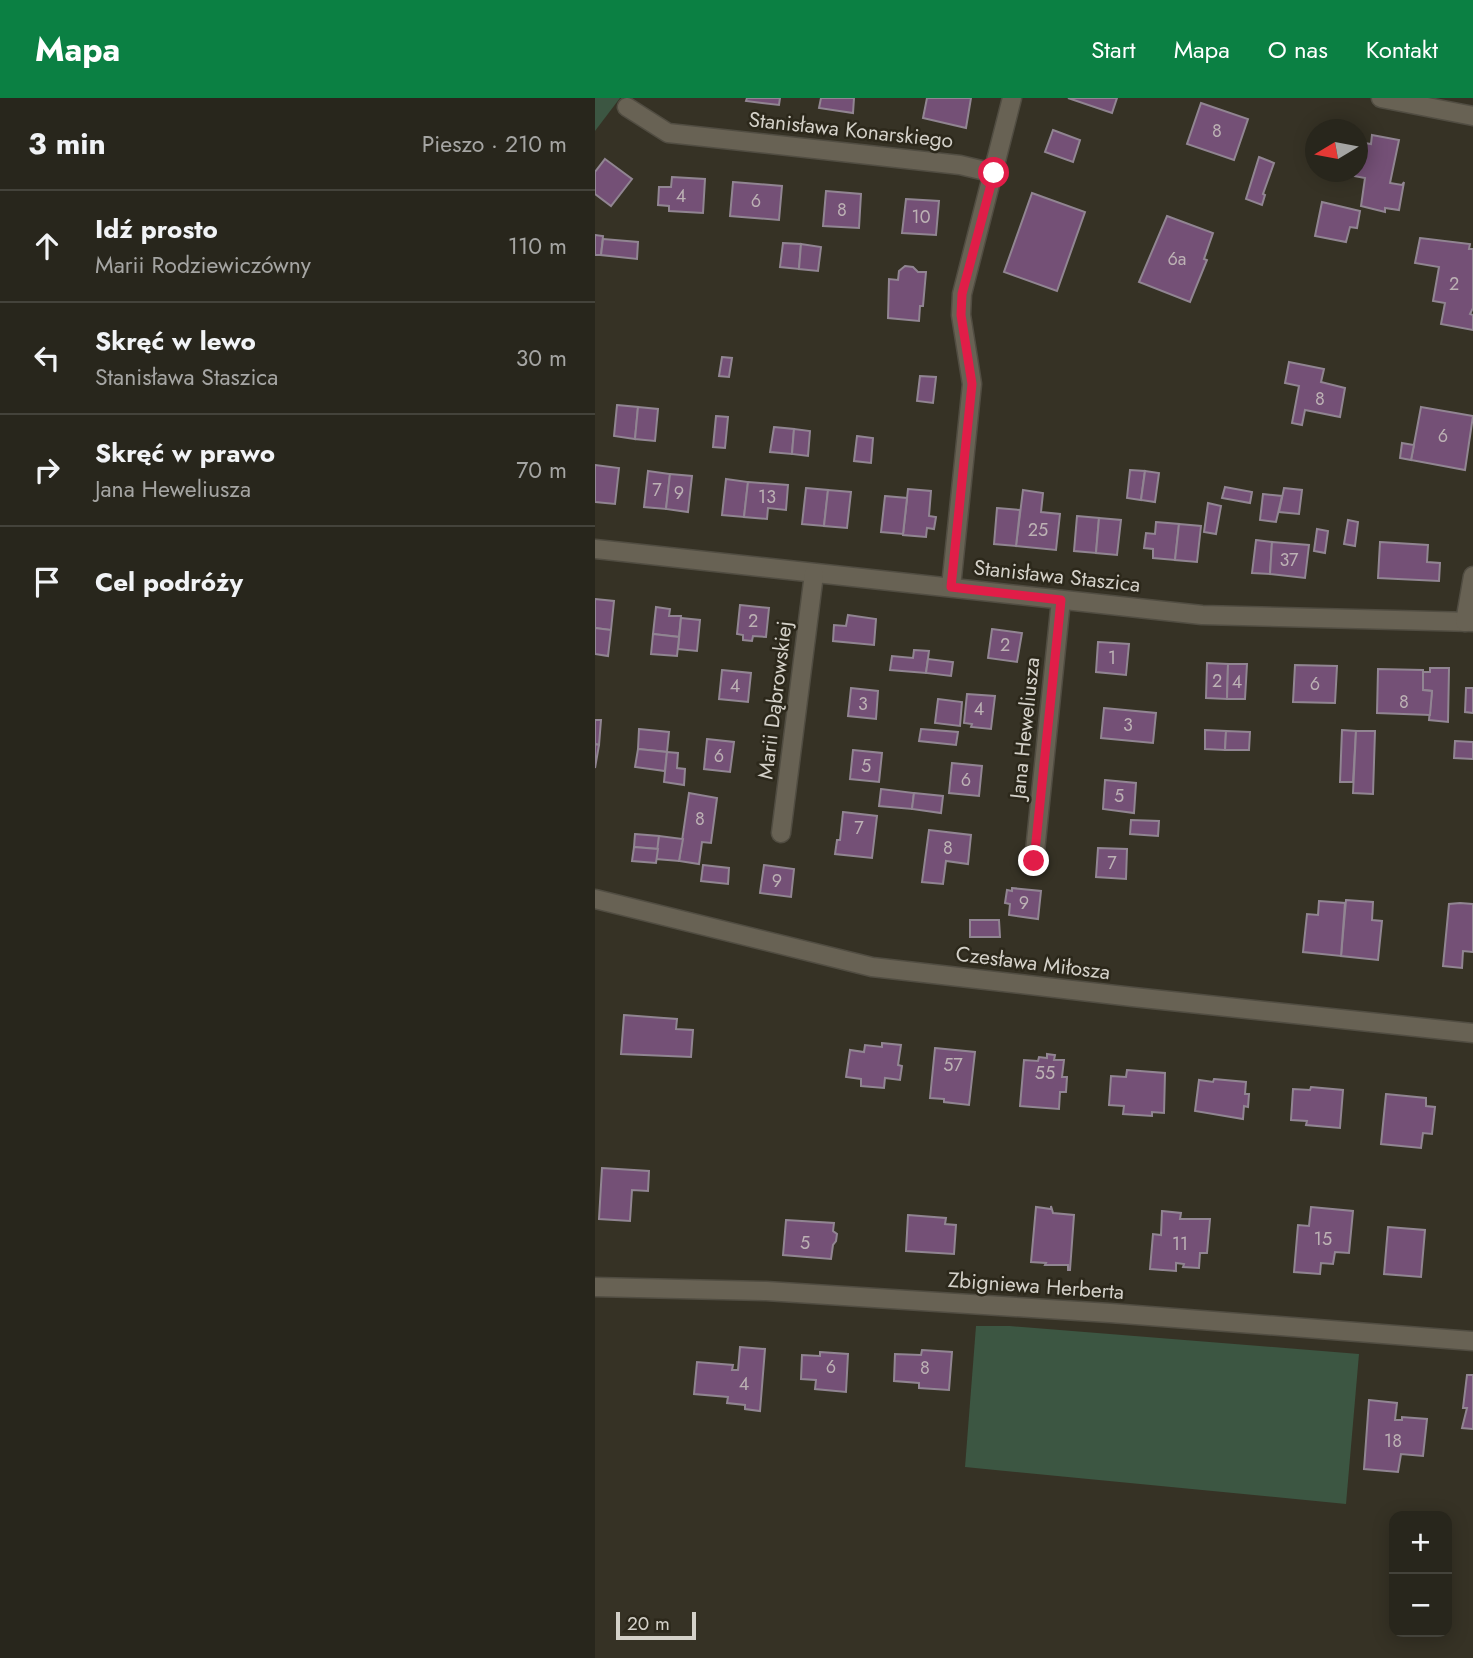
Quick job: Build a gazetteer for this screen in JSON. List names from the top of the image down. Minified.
{"streets":{"street":["Stanisława Konarskiego","Stanisława Staszica","Marii Dąbrowskiej","Jana Heweliusza","Czesława Miłosza","Zbigniewa Herberta"]},"crossings":[["Stanisława Staszica","Marii Dąbrowskiej"],["Stanisława Staszica","Jana Heweliusza"]],"house_numbers":["8","4","6","8","10","6a","2","8","6","7","9","13","25","37","2","2","1","2","4","6","4","8","3","4","3","6","5","6","5","8","7","8","7","9","9","57","55","15","5","11","6","8","4","18"],"scale_bar":"20 m","north":"left","page":{"header":"Mapa","nav":["Start","Mapa","O nas","Kontakt"],"heading":["3 min","Pieszo · 210 m"],"list":[["Idź prosto","Marii Rodziewiczówny","110 m"],["Skręć w lewo","Stanisława Staszica","30 m"],["Skręć w prawo","Jana Heweliusza","70 m"],"Cel podróży"],"map_buttons":["+","−"],"scale":"20 m"}}
